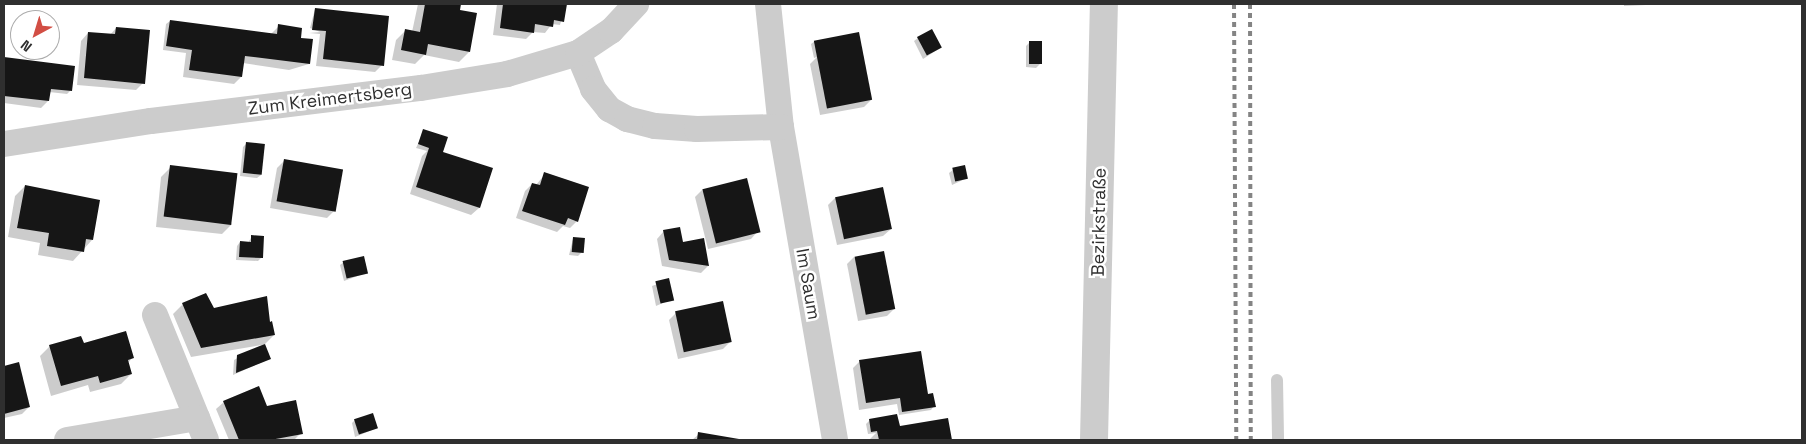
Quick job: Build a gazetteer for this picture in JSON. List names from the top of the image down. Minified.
{"streets":{"street":["Zum Kreimertsberg","Bezirkstraße","Im Saum"]},"north":"bottom left"}
